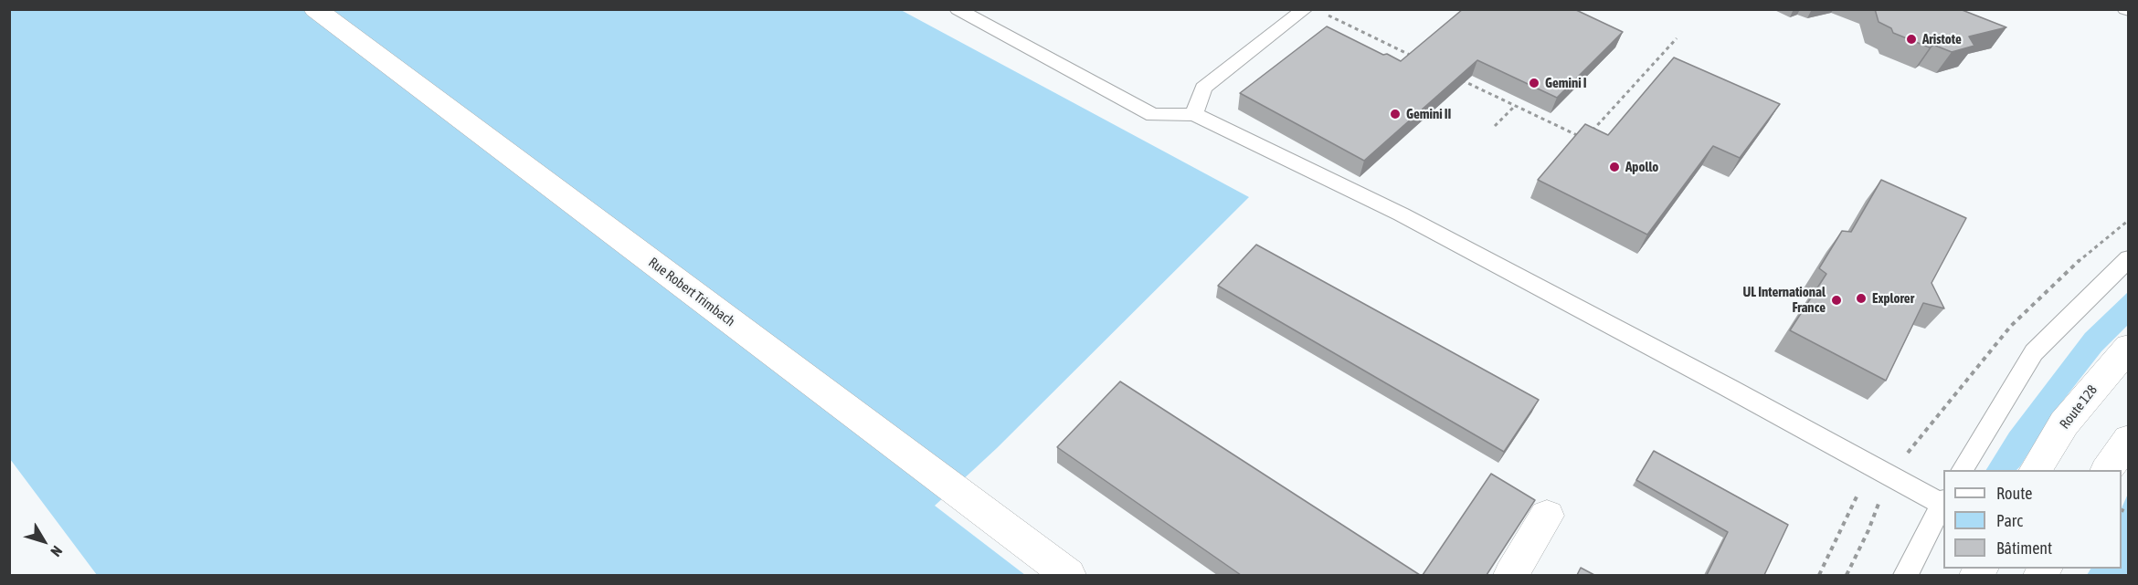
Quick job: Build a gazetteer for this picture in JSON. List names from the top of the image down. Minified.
{"streets":{"street":["Rue Robert Trimbach","Route 128"]},"places":["Aristote","Gemini I","Gemini II","Apollo","Explorer","UL International France"],"legend":["Route","Parc","Bâtiment"],"north":"bottom right"}
